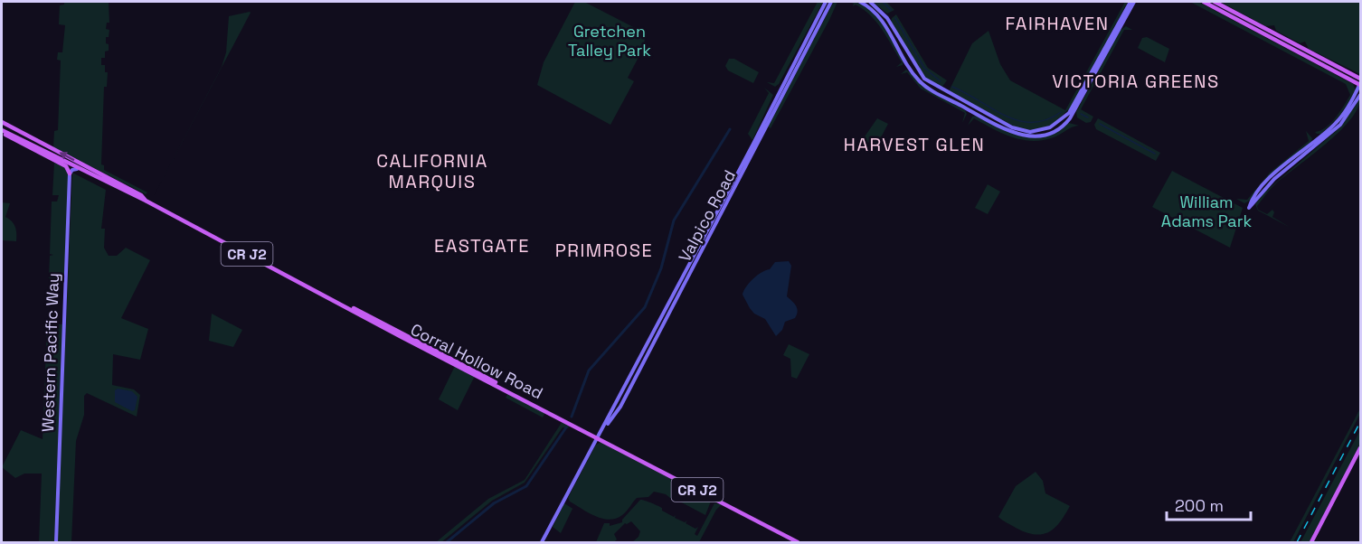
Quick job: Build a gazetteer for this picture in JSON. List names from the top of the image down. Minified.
{"streets":{"main road":["Valpico Road","CR J2","Western Pacific Way","Corral Hollow Road"]},"crossings":[["Valpico Road","Corral Hollow Road"],["CR J2","Corral Hollow Road"]],"districts":["FAIRHAVEN","VICTORIA GREENS","HARVEST GLEN","CALIFORNIA MARQUIS","EASTGATE","PRIMROSE"],"parks":["Gretchen Talley Park","William Adams Park"],"scale_bar":"200 m"}
